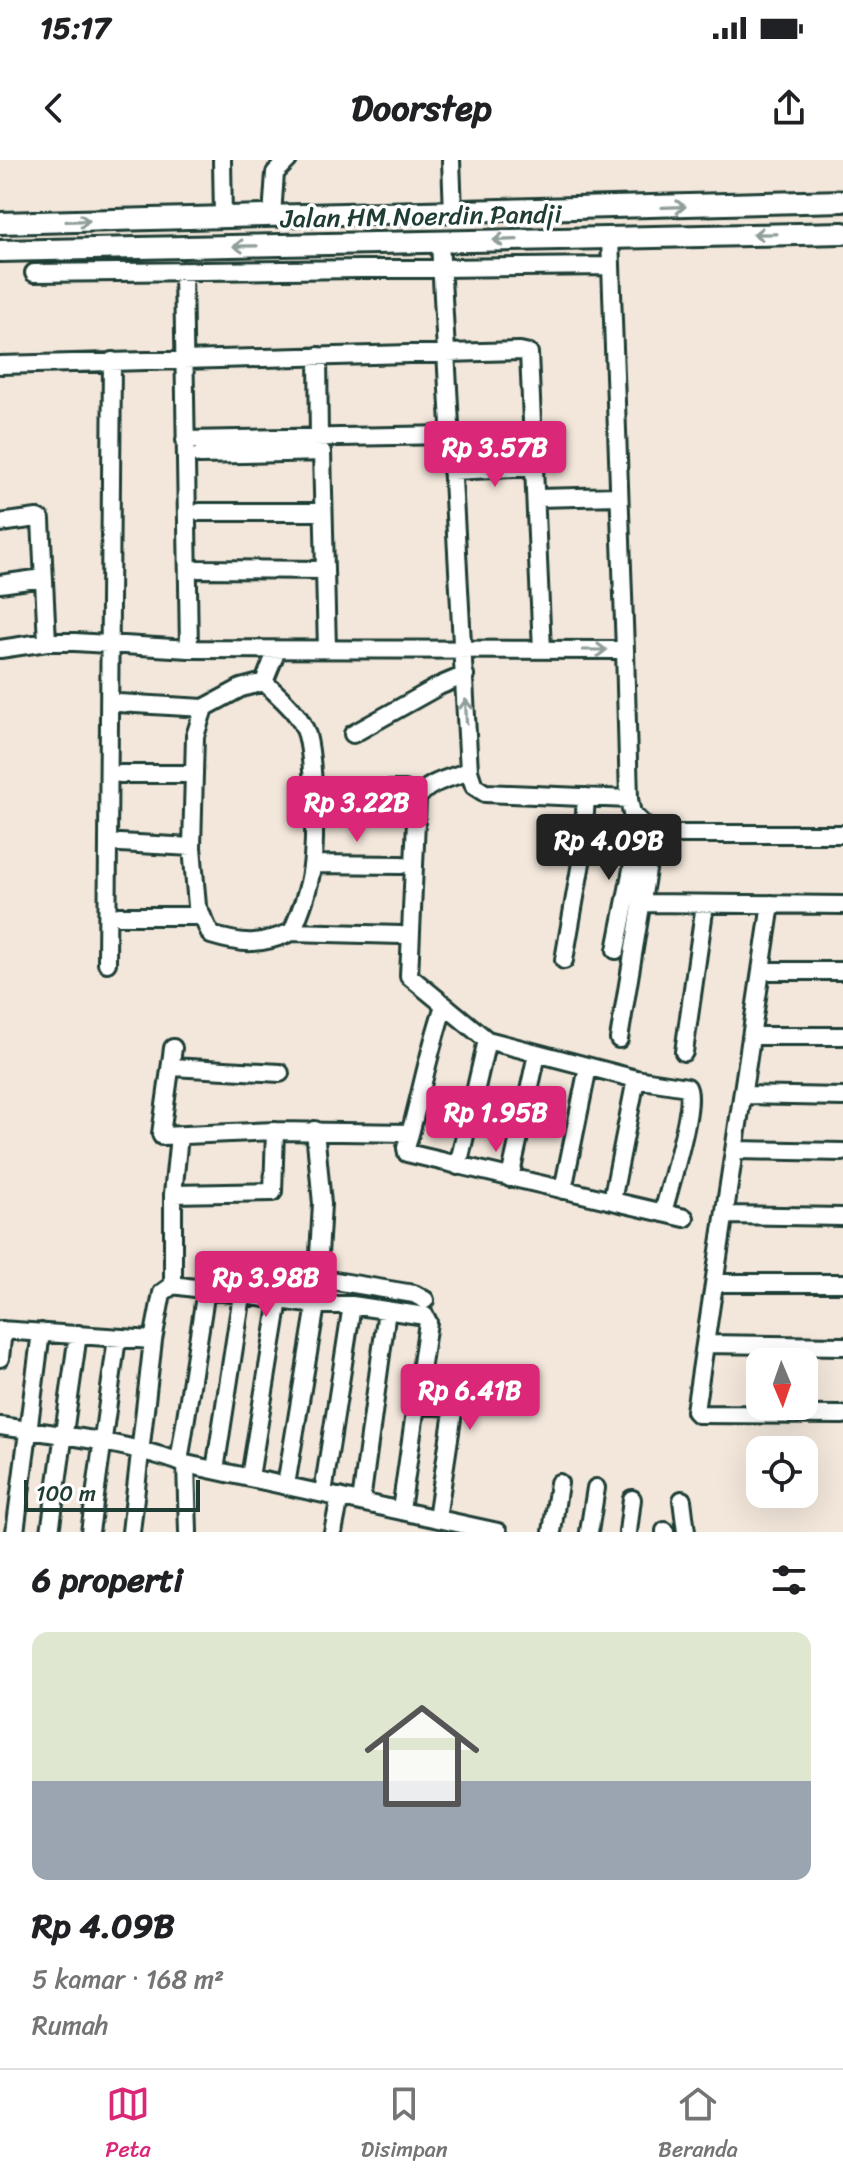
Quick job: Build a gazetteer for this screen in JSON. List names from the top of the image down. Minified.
{"streets":{"main road":["Jalan HM Noerdin Pandji"]},"scale_bar":"100 m","north":"bottom","page":{"status":"15:17","header":"Doorstep","price":["Rp 3.57B","Rp 3.22B","Rp 4.09B","Rp 1.95B","Rp 3.98B","Rp 6.41B"],"scale":"100 m","heading":"6 properti","list":[{"name":"Rp 4.09B","note":"5 kamar · 168 m² · Rumah"}],"tabs":["Peta","Disimpan","Beranda"]}}
